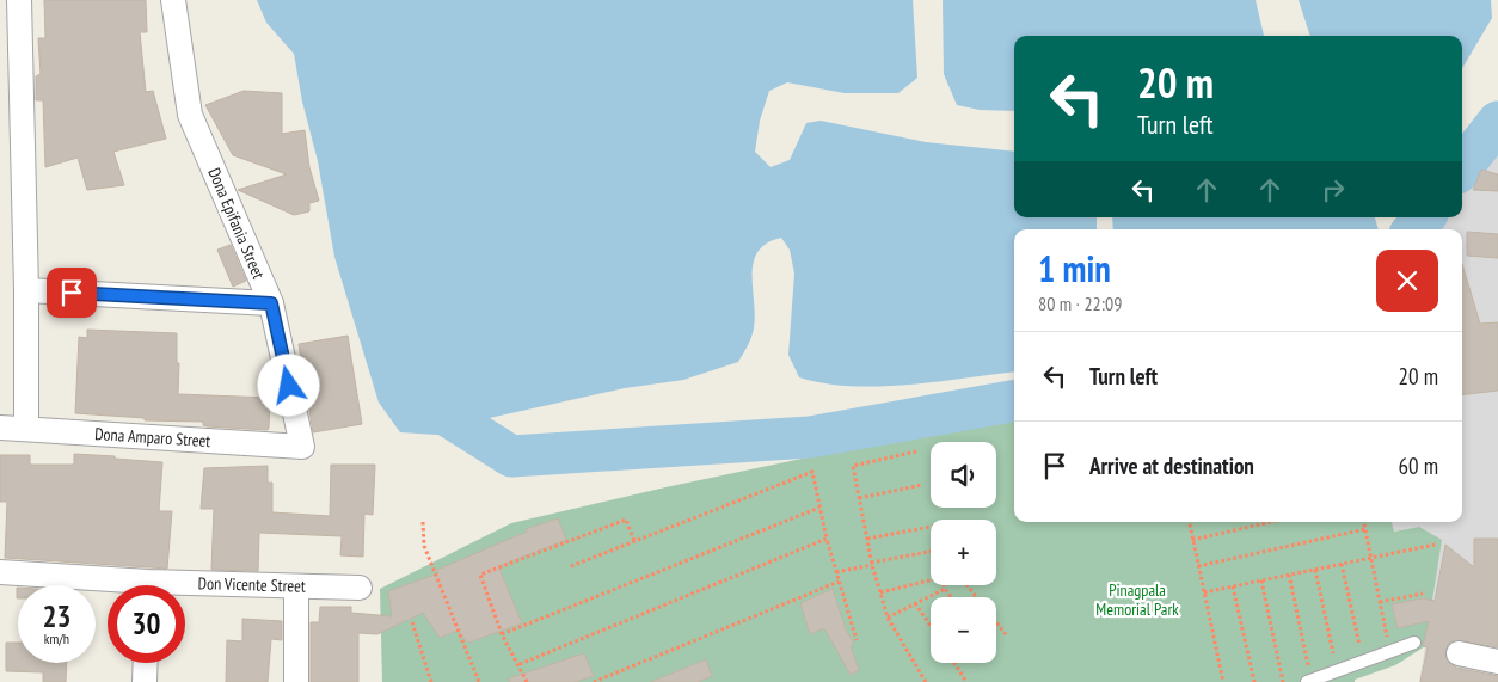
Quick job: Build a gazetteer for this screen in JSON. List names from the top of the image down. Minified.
{"streets":{"street":["Dona Epifania Street","Dona Amparo Street","Don Vicente Street"]},"crossings":[["Dona Epifania Street","Dona Amparo Street"]],"parks":["Pinagpala Memorial Park"],"page":{"turn":["20 m","Turn left"],"heading":["1 min","80 m · 22:09"],"list":[{"name":"Turn left","value":"20 m"},{"name":"Arrive at destination","value":"60 m"}],"map_buttons":["+","−"],"speed":"23 km/h","limit":"30"}}
